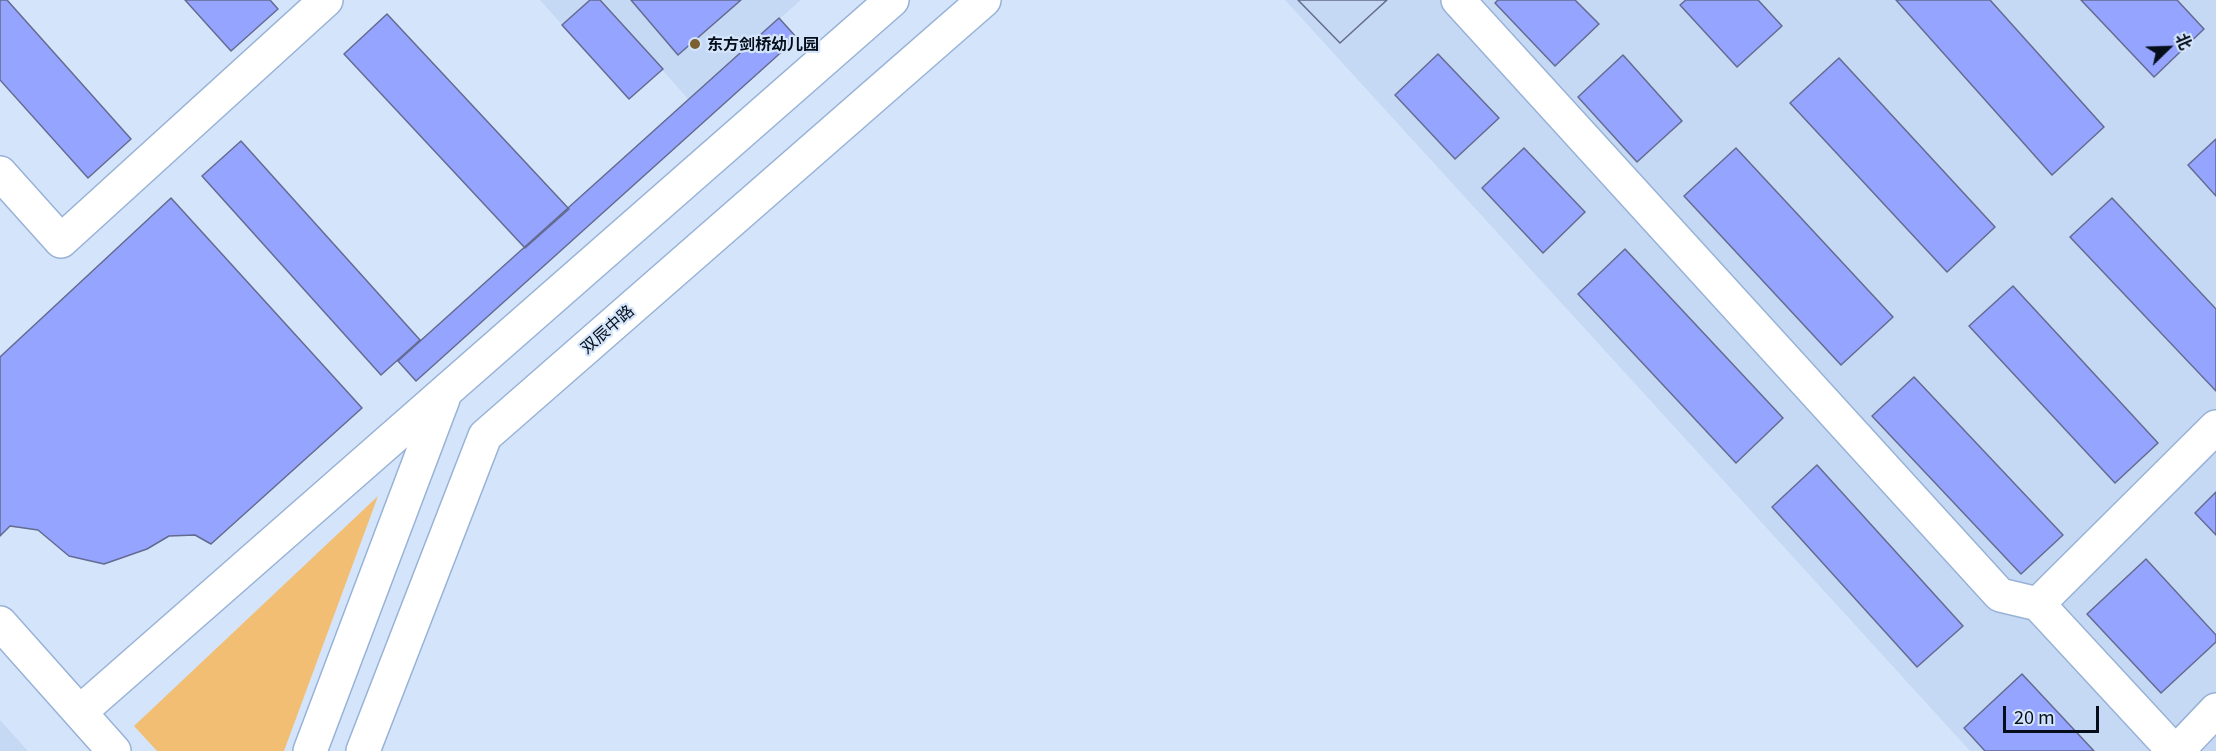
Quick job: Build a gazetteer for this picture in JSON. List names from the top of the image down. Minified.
{"streets":{"street":["双辰中路"]},"places":["东方剑桥幼儿园"],"scale_bar":"20 m","north":"top right"}
